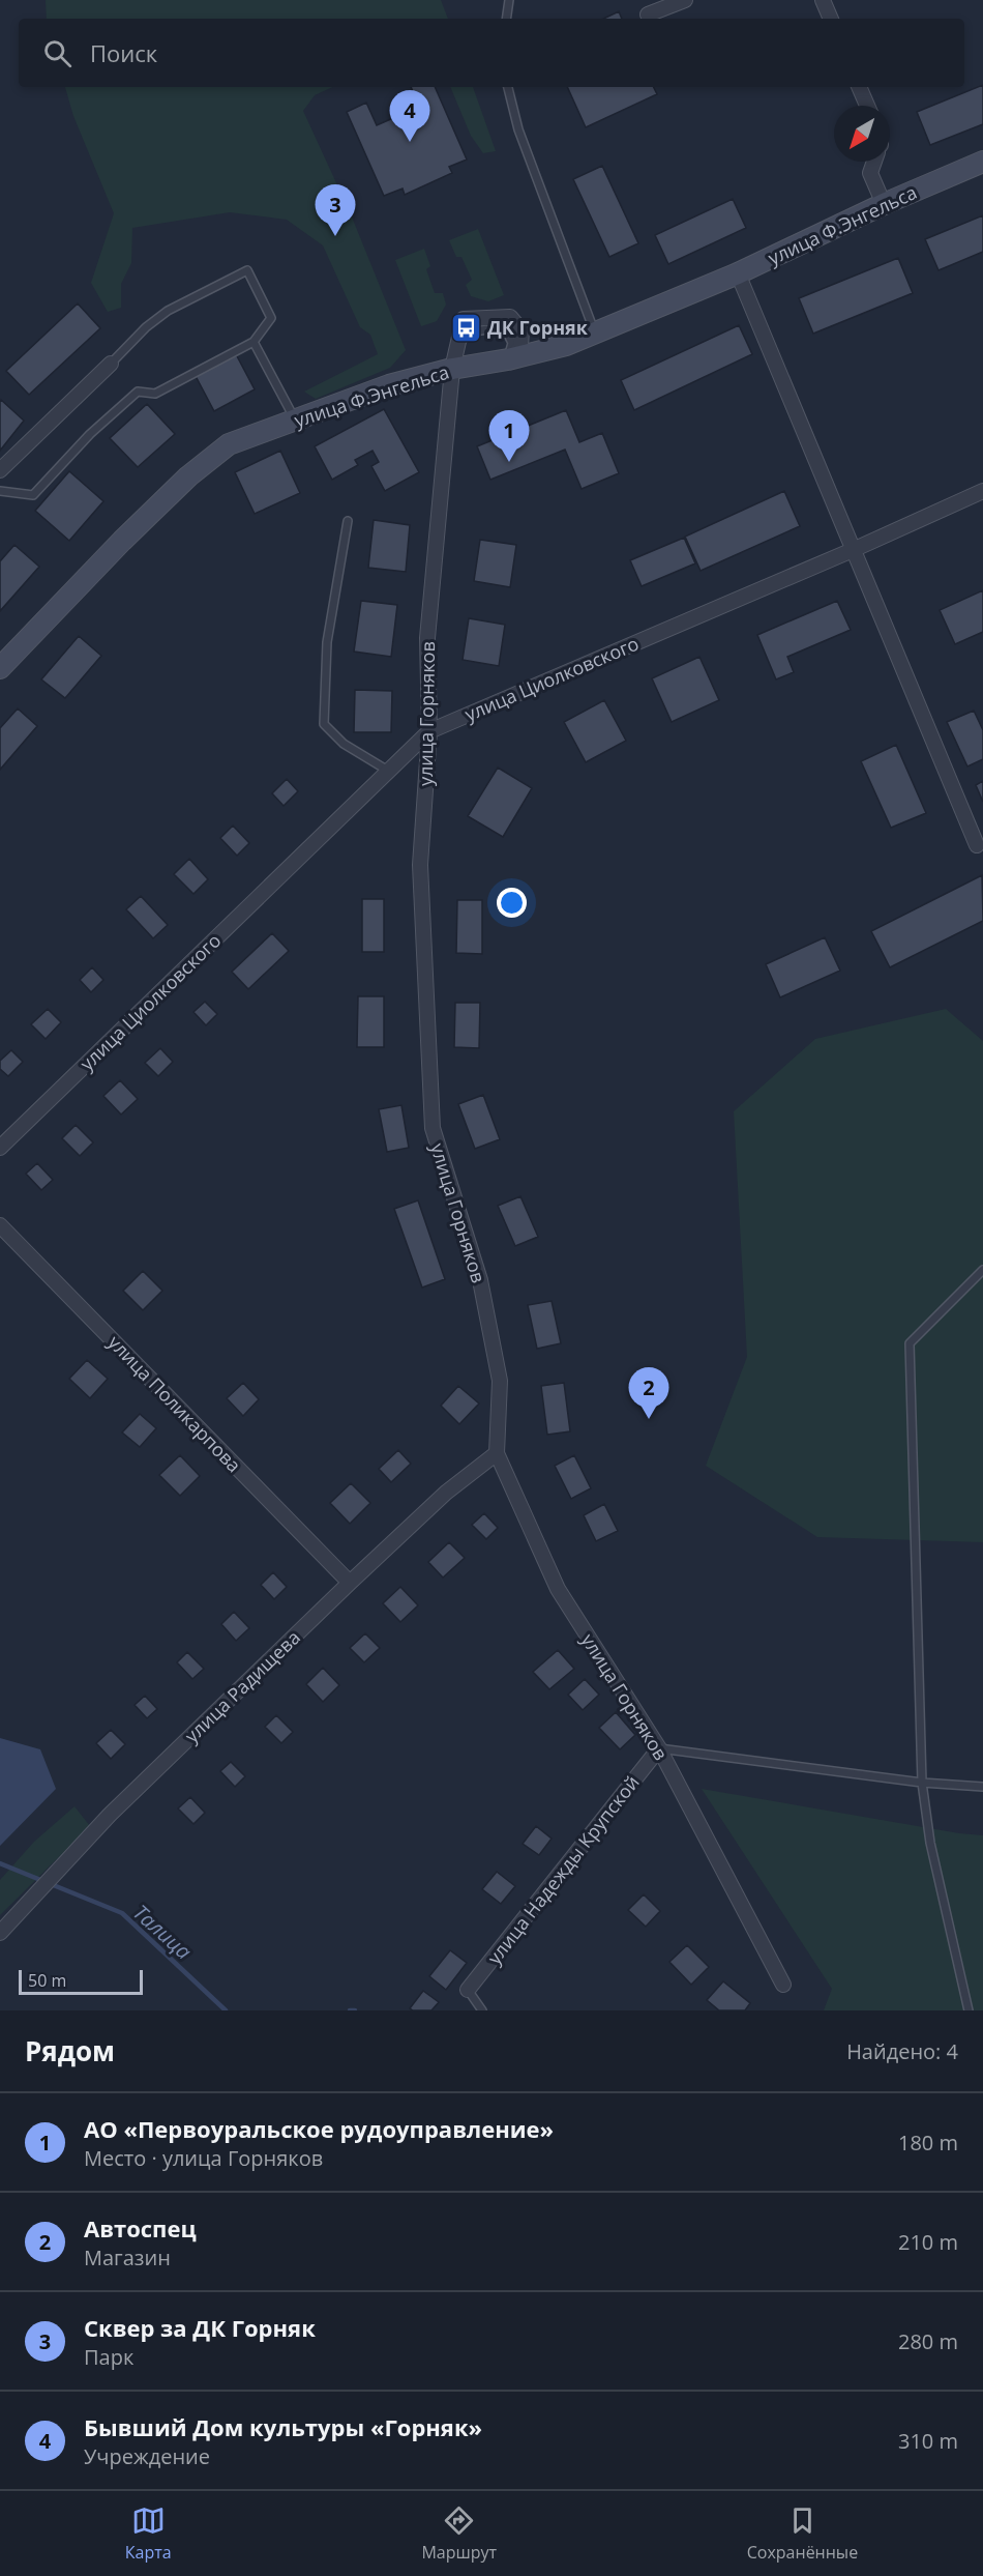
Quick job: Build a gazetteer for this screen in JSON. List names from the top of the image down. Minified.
{"streets":{"street":["улица Ф.Энгельса","улица Циолковского","улица Горняков","улица Поликарпова","улица Радищева","улица Надежды Крупской"]},"crossings":[["улица Ф.Энгельса","улица Горняков"],["улица Циолковского","улица Горняков"],["улица Горняков","улица Радищева"],["улица Горняков","улица Надежды Крупской"],["улица Поликарпова","улица Радищева"]],"water":["Талица"],"places":{"bus stop":["ДК Горняк"]},"scale_bar":"50 m","north":"bottom left","page":{"search":"Поиск","pins":["4","3","1","2"],"scale":"50 m","heading":["Рядом","Найдено: 4"],"list":[{"mark":"1","name":"АО «Первоуральское рудоуправление»","note":"Место · улица Горняков","value":"180 m"},{"mark":"2","name":"Автоспец","note":"Магазин","value":"210 m"},{"mark":"3","name":"Сквер за ДК Горняк","note":"Парк","value":"280 m"},{"mark":"4","name":"Бывший Дом культуры «Горняк»","note":"Учреждение","value":"310 m"}],"nav":["Карта","Маршрут","Сохранённые"]}}
